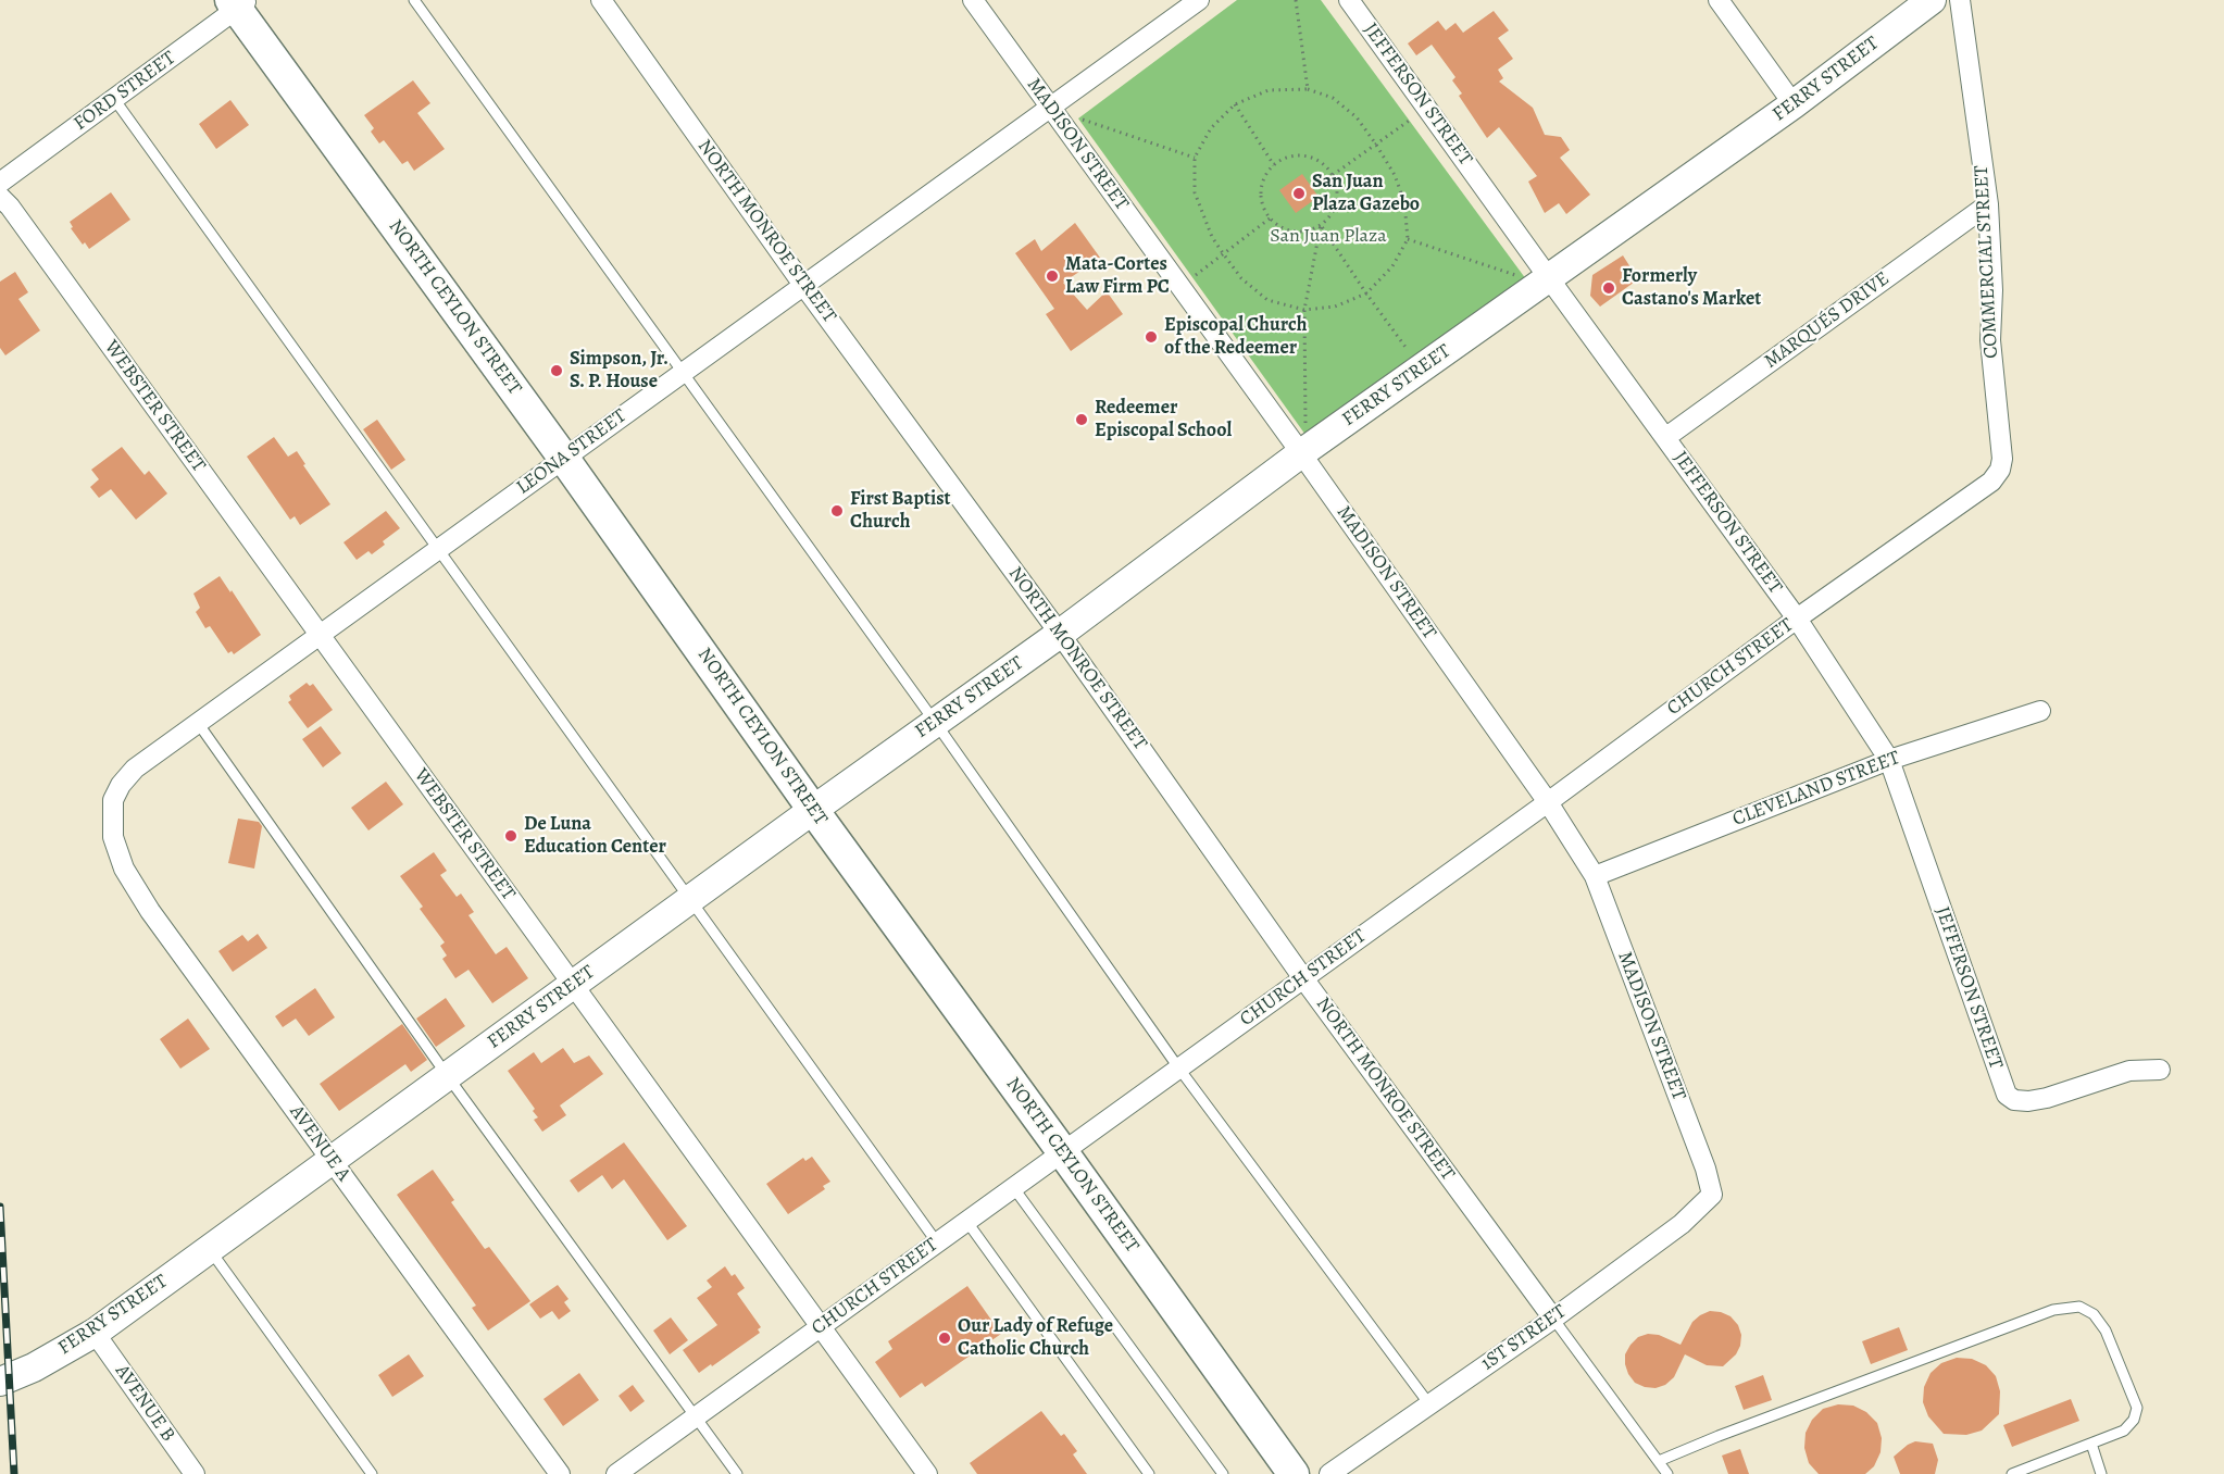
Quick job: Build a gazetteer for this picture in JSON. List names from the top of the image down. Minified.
{"streets":{"main road":["NORTH CEYLON STREET"],"street":["FERRY STREET","FORD STREET","JEFFERSON STREET","MADISON STREET","NORTH MONROE STREET","COMMERCIAL STREET","MARQUÉS DRIVE","WEBSTER STREET","LEONA STREET","CHURCH STREET","CLEVELAND STREET","AVENUE A","1ST STREET","AVENUE B"]},"crossings":[["FERRY STREET","JEFFERSON STREET"],["FERRY STREET","MADISON STREET"],["FERRY STREET","NORTH MONROE STREET"],["FERRY STREET","NORTH CEYLON STREET"],["FERRY STREET","WEBSTER STREET"],["FERRY STREET","AVENUE A"],["FERRY STREET","AVENUE B"],["FORD STREET","NORTH CEYLON STREET"],["JEFFERSON STREET","MARQUÉS DRIVE"],["JEFFERSON STREET","CHURCH STREET"],["JEFFERSON STREET","CLEVELAND STREET"],["MADISON STREET","LEONA STREET"],["MADISON STREET","CHURCH STREET"],["MADISON STREET","CLEVELAND STREET"],["MADISON STREET","1ST STREET"],["NORTH MONROE STREET","LEONA STREET"],["NORTH MONROE STREET","CHURCH STREET"],["NORTH MONROE STREET","1ST STREET"],["COMMERCIAL STREET","MARQUÉS DRIVE"],["COMMERCIAL STREET","CHURCH STREET"],["NORTH CEYLON STREET","LEONA STREET"],["NORTH CEYLON STREET","CHURCH STREET"],["WEBSTER STREET","LEONA STREET"],["WEBSTER STREET","CHURCH STREET"],["LEONA STREET","AVENUE A"]],"parks":["San Juan Plaza"],"places":["San Juan Plaza Gazebo","Mata-Cortes Law Firm PC","Formerly Castano's Market","Episcopal Church of the Redeemer","Simpson, Jr. S. P. House","Redeemer Episcopal School","First Baptist Church","De Luna Education Center","Our Lady of Refuge Catholic Church"]}
